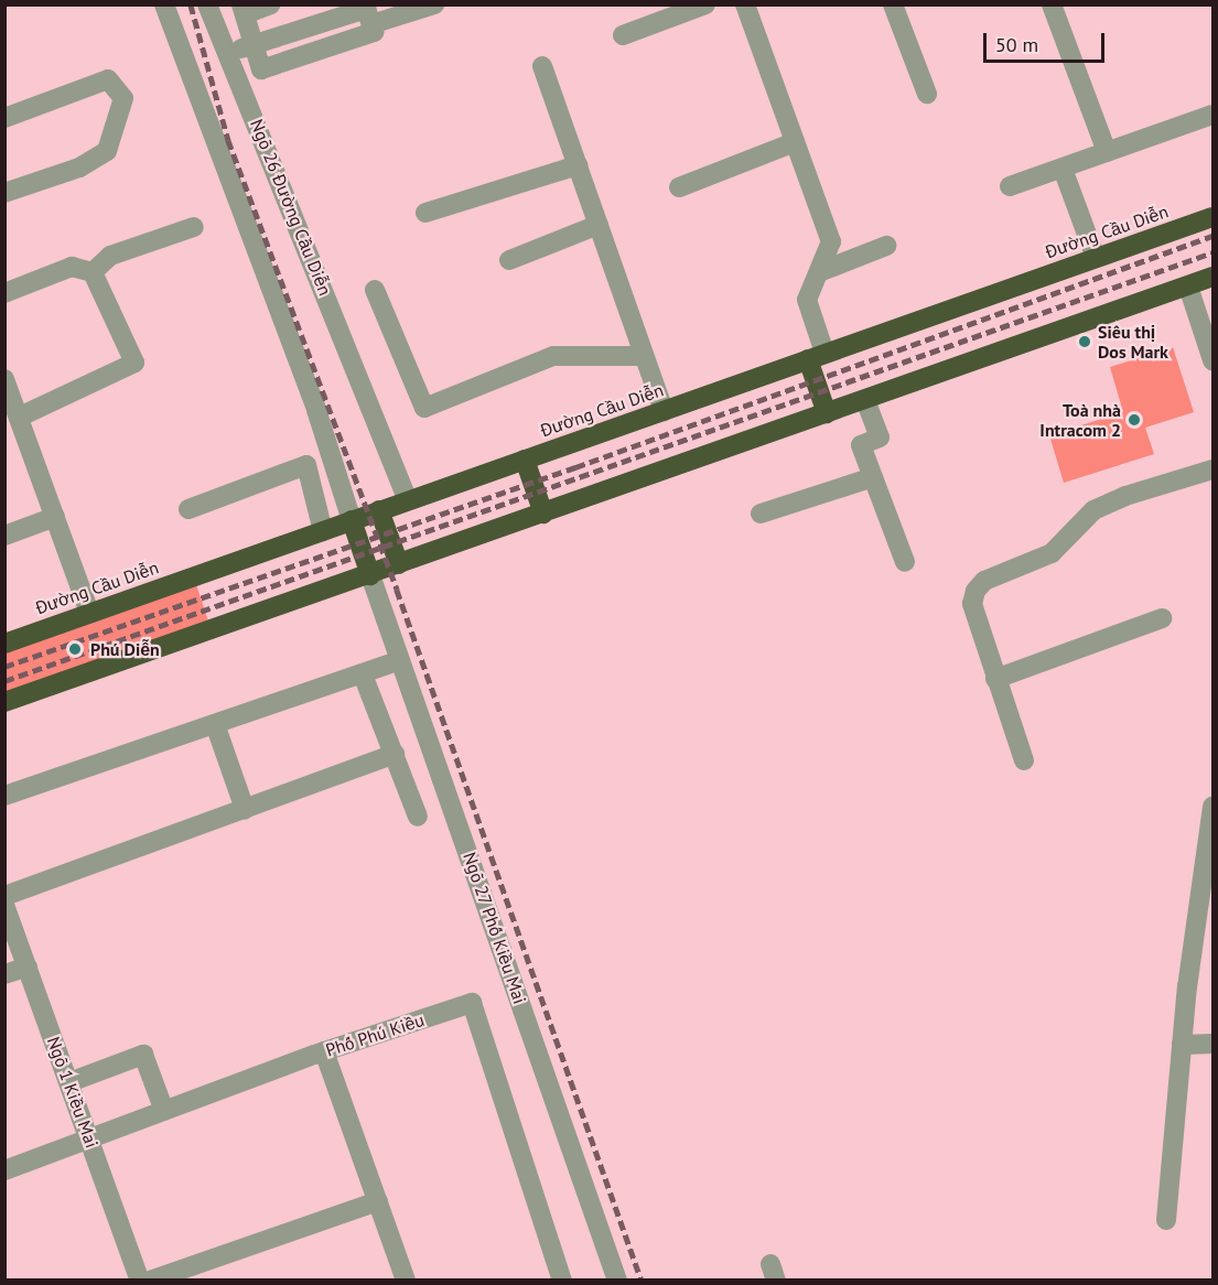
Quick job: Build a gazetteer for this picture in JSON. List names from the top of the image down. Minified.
{"streets":{"highway":["Đường Cầu Diễn"],"street":["Ngõ 26 Đường Cầu Diễn","Ngõ 27 Phố Kiều Mai","Phố Phú Kiều","Ngõ 1 Kiều Mai"]},"crossings":[["Ngõ 26 Đường Cầu Diễn","Đường Cầu Diễn"],["Phố Phú Kiều","Ngõ 1 Kiều Mai"]],"places":["Siêu thị Dos Mark","Toà nhà Intracom 2","Phú Diễn"],"scale_bar":"50 m"}
